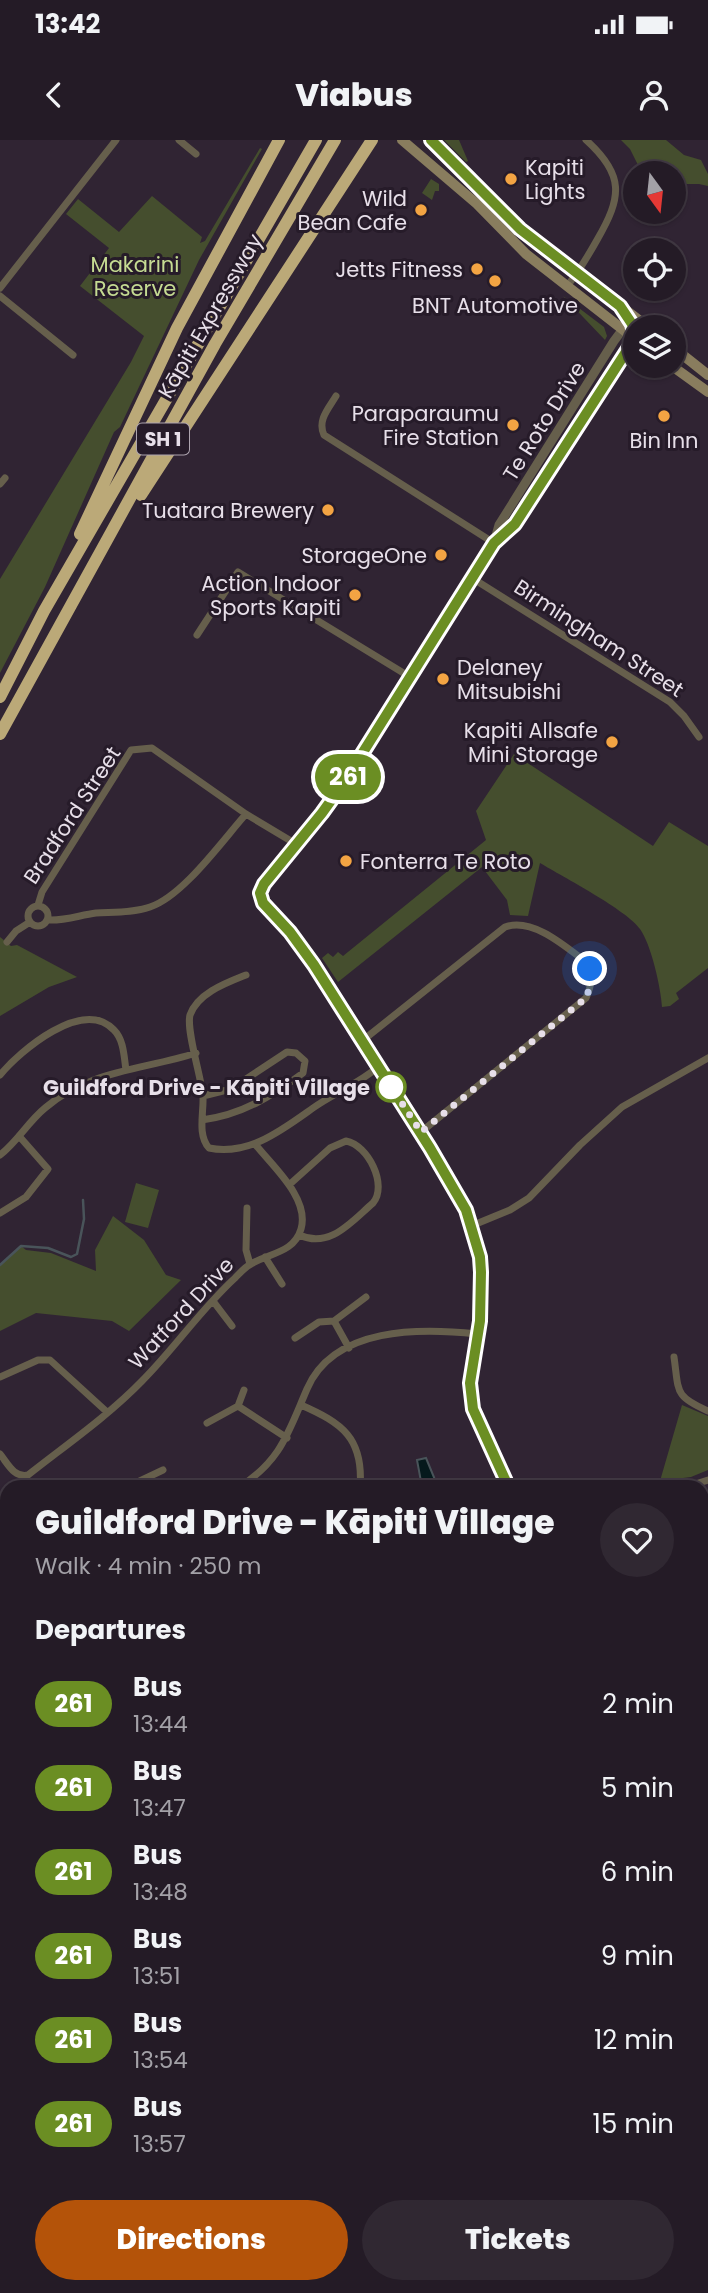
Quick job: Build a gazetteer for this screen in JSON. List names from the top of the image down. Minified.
{"streets":{"highway":["Kāpiti Expressway","SH 1"],"street":["Te Roto Drive","Birmingham Street","Bradford Street","Watford Drive"]},"crossings":[["Te Roto Drive","Birmingham Street"],["Te Roto Drive","Bradford Street"]],"parks":["Makarini Reserve"],"places":["Kapiti Lights","Wild Bean Cafe","Jetts Fitness","BNT Automotive","Bin Inn","Paraparaumu Fire Station","Tuatara Brewery","StorageOne","Action Indoor Sports Kapiti","Delaney Mitsubishi","Kapiti Allsafe Mini Storage","Fonterra Te Roto","Guildford Drive - Kāpiti Village"],"lines":["bus line 261"],"north":"bottom","page":{"status":"13:42","header":"Viabus","on_map":"261","heading":[["Guildford Drive - Kāpiti Village","Walk · 4 min · 250 m"],"Departures"],"list":[{"mark":"261","name":"Bus","note":"13:44","value":"2 min"},{"mark":"261","name":"Bus","note":"13:47","value":"5 min"},{"mark":"261","name":"Bus","note":"13:48","value":"6 min"},{"mark":"261","name":"Bus","note":"13:51","value":"9 min"},{"mark":"261","name":"Bus","note":"13:54","value":"12 min"},{"mark":"261","name":"Bus","note":"13:57","value":"15 min"}],"buttons":["Directions","Tickets"]}}
